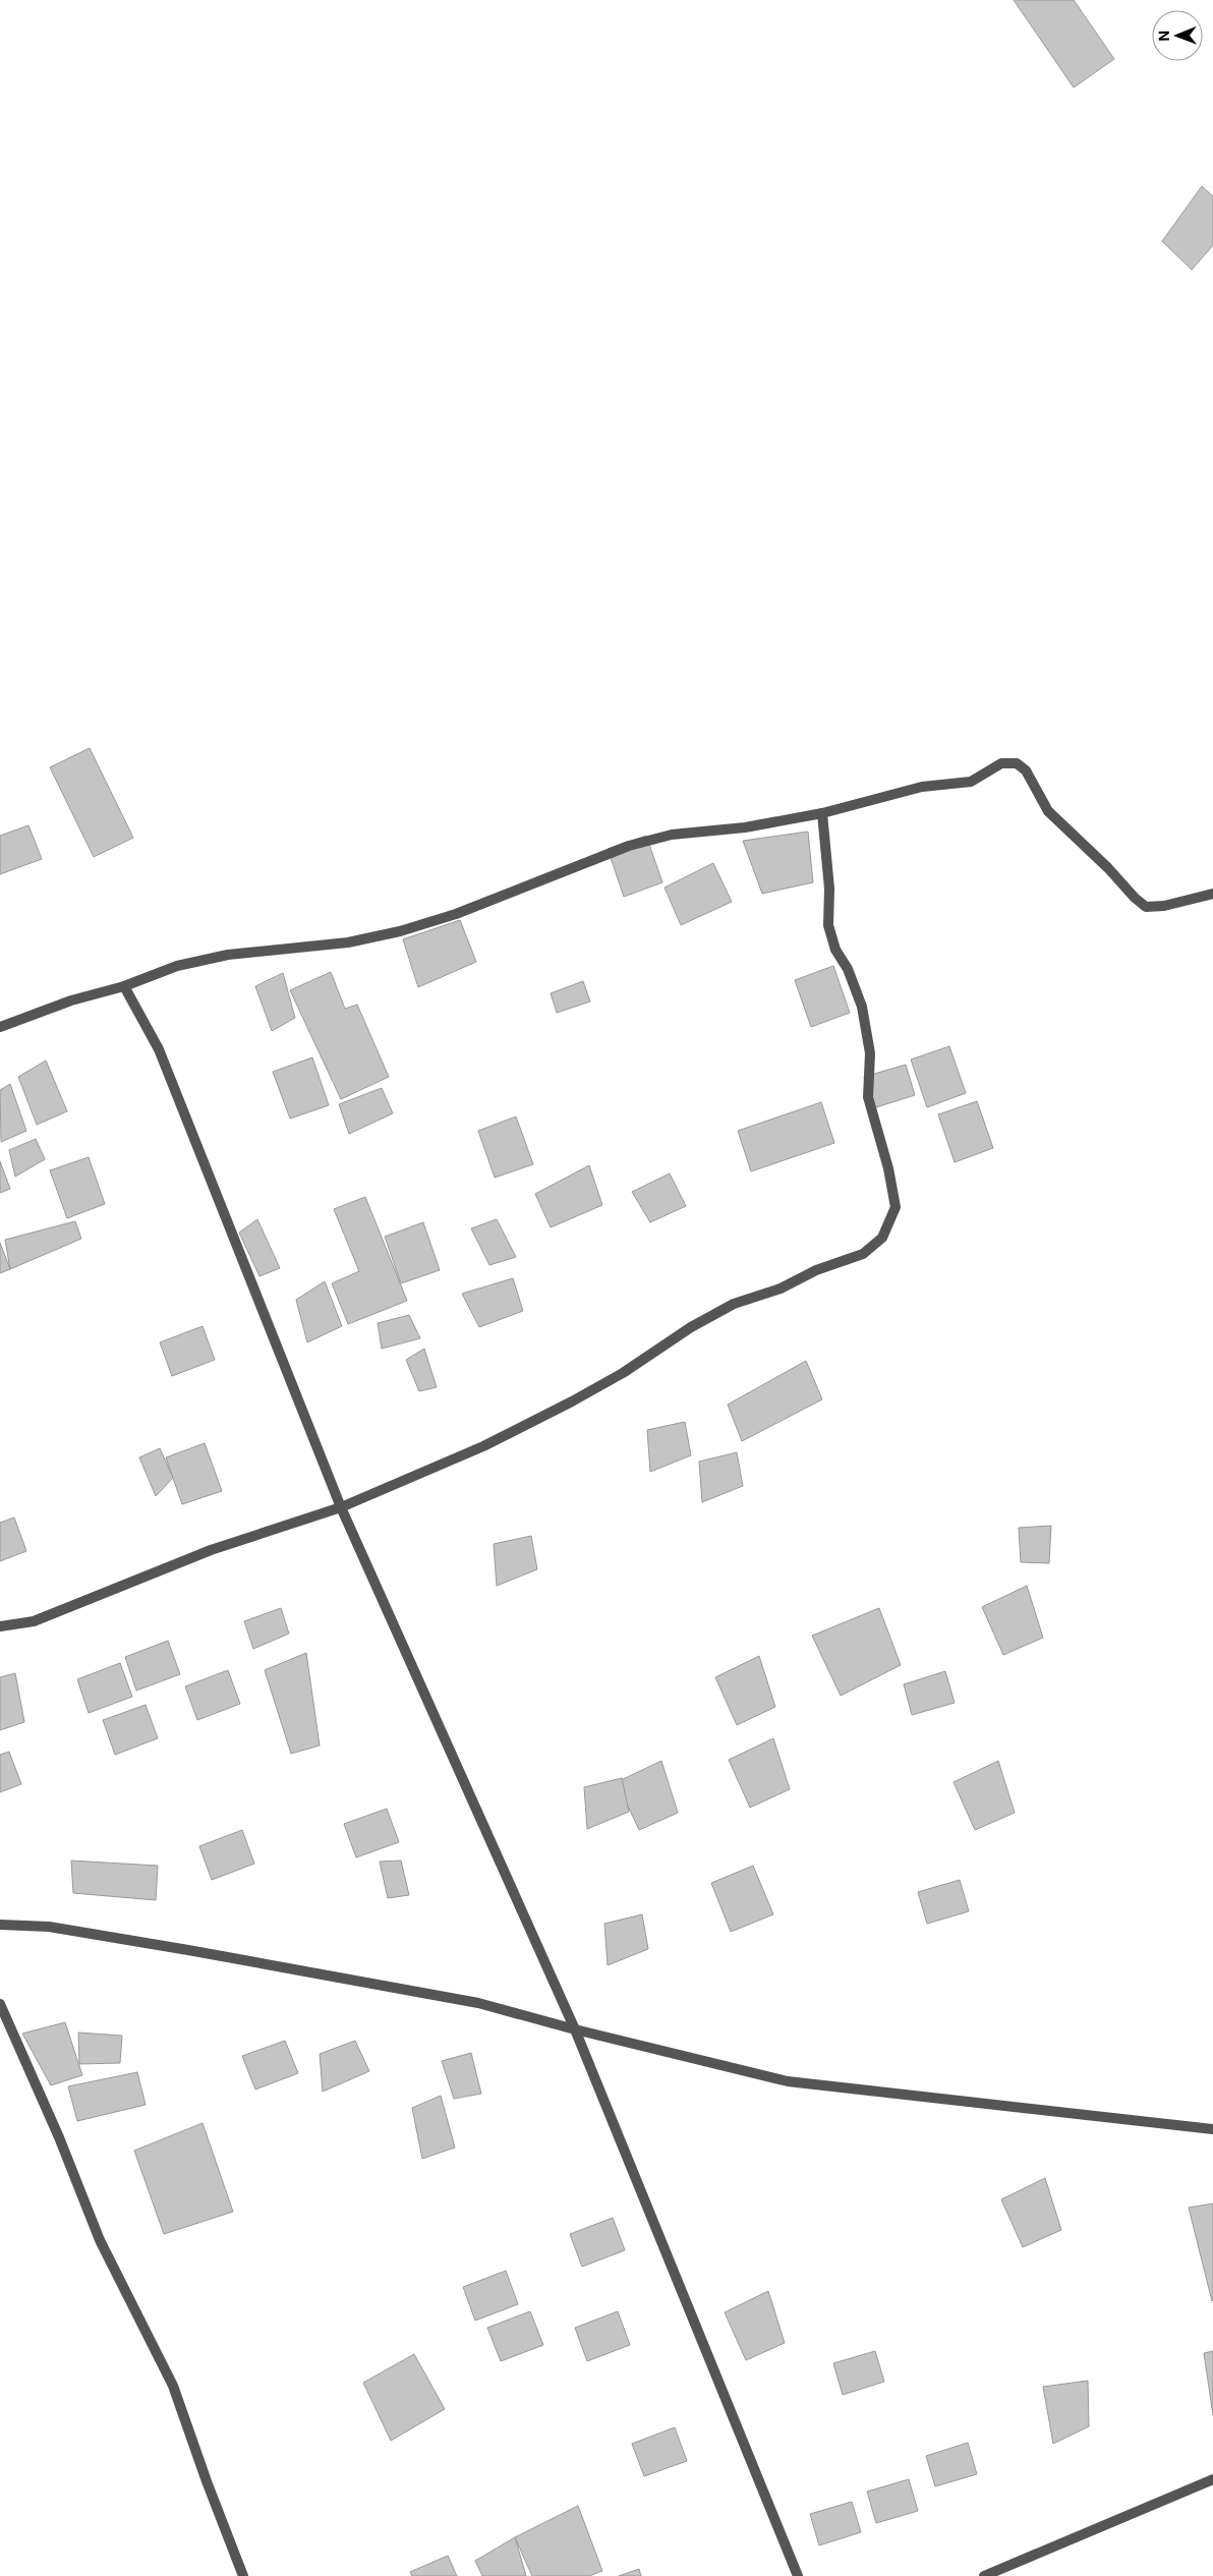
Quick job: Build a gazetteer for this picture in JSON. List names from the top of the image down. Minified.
{"north":"left"}
